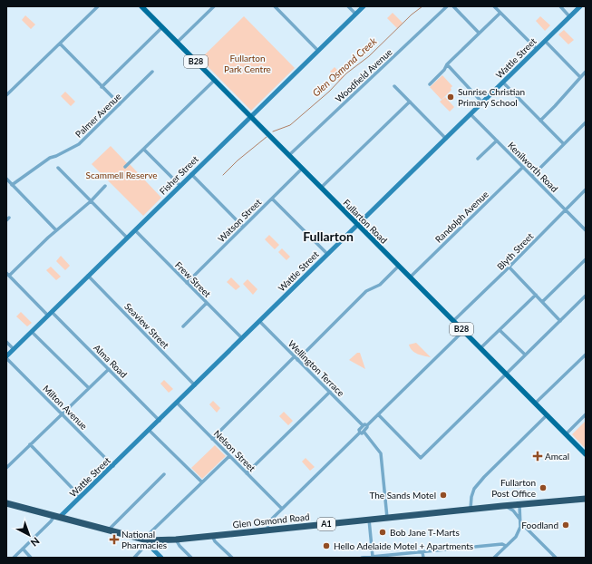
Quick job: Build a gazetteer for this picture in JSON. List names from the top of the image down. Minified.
{"streets":{"highway":["Glen Osmond Road","A1"],"main road":["B28","Fullarton Road"],"street":["Wattle Street","Woodfield Avenue","Palmer Avenue","Kenilworth Road","Fisher Street","Randolph Avenue","Watson Street","Blyth Street","Frew Street","Seaview Street","Alma Road","Wellington Terrace","Milton Avenue","Nelson Street"]},"crossings":[["Wattle Street","Kenilworth Road"],["Wattle Street","Fullarton Road"],["Wattle Street","Frew Street"],["Wattle Street","Seaview Street"],["Wattle Street","Alma Road"],["Wattle Street","Wellington Terrace"],["Wattle Street","Milton Avenue"],["Wattle Street","Nelson Street"],["Wattle Street","Glen Osmond Road"],["Woodfield Avenue","Fullarton Road"],["Kenilworth Road","Randolph Avenue"],["Kenilworth Road","Blyth Street"],["Fisher Street","Fullarton Road"],["Fisher Street","Frew Street"],["Fisher Street","Seaview Street"],["Fisher Street","Alma Road"],["Fisher Street","Milton Avenue"],["Randolph Avenue","Fullarton Road"],["Watson Street","Fullarton Road"],["Watson Street","Frew Street"],["Fullarton Road","Blyth Street"]],"districts":["Fullarton"],"water":["Glen Osmond Creek"],"parks":["Fullarton Park Centre","Scammell Reserve"],"places":{"other":["Sunrise Christian Primary School","Fullarton Post Office","The Sands Motel","Foodland","Bob Jane T-Marts","Hello Adelaide Motel + Apartments"],"health":["Amcal","National Pharmacies"]},"north":"bottom right"}
